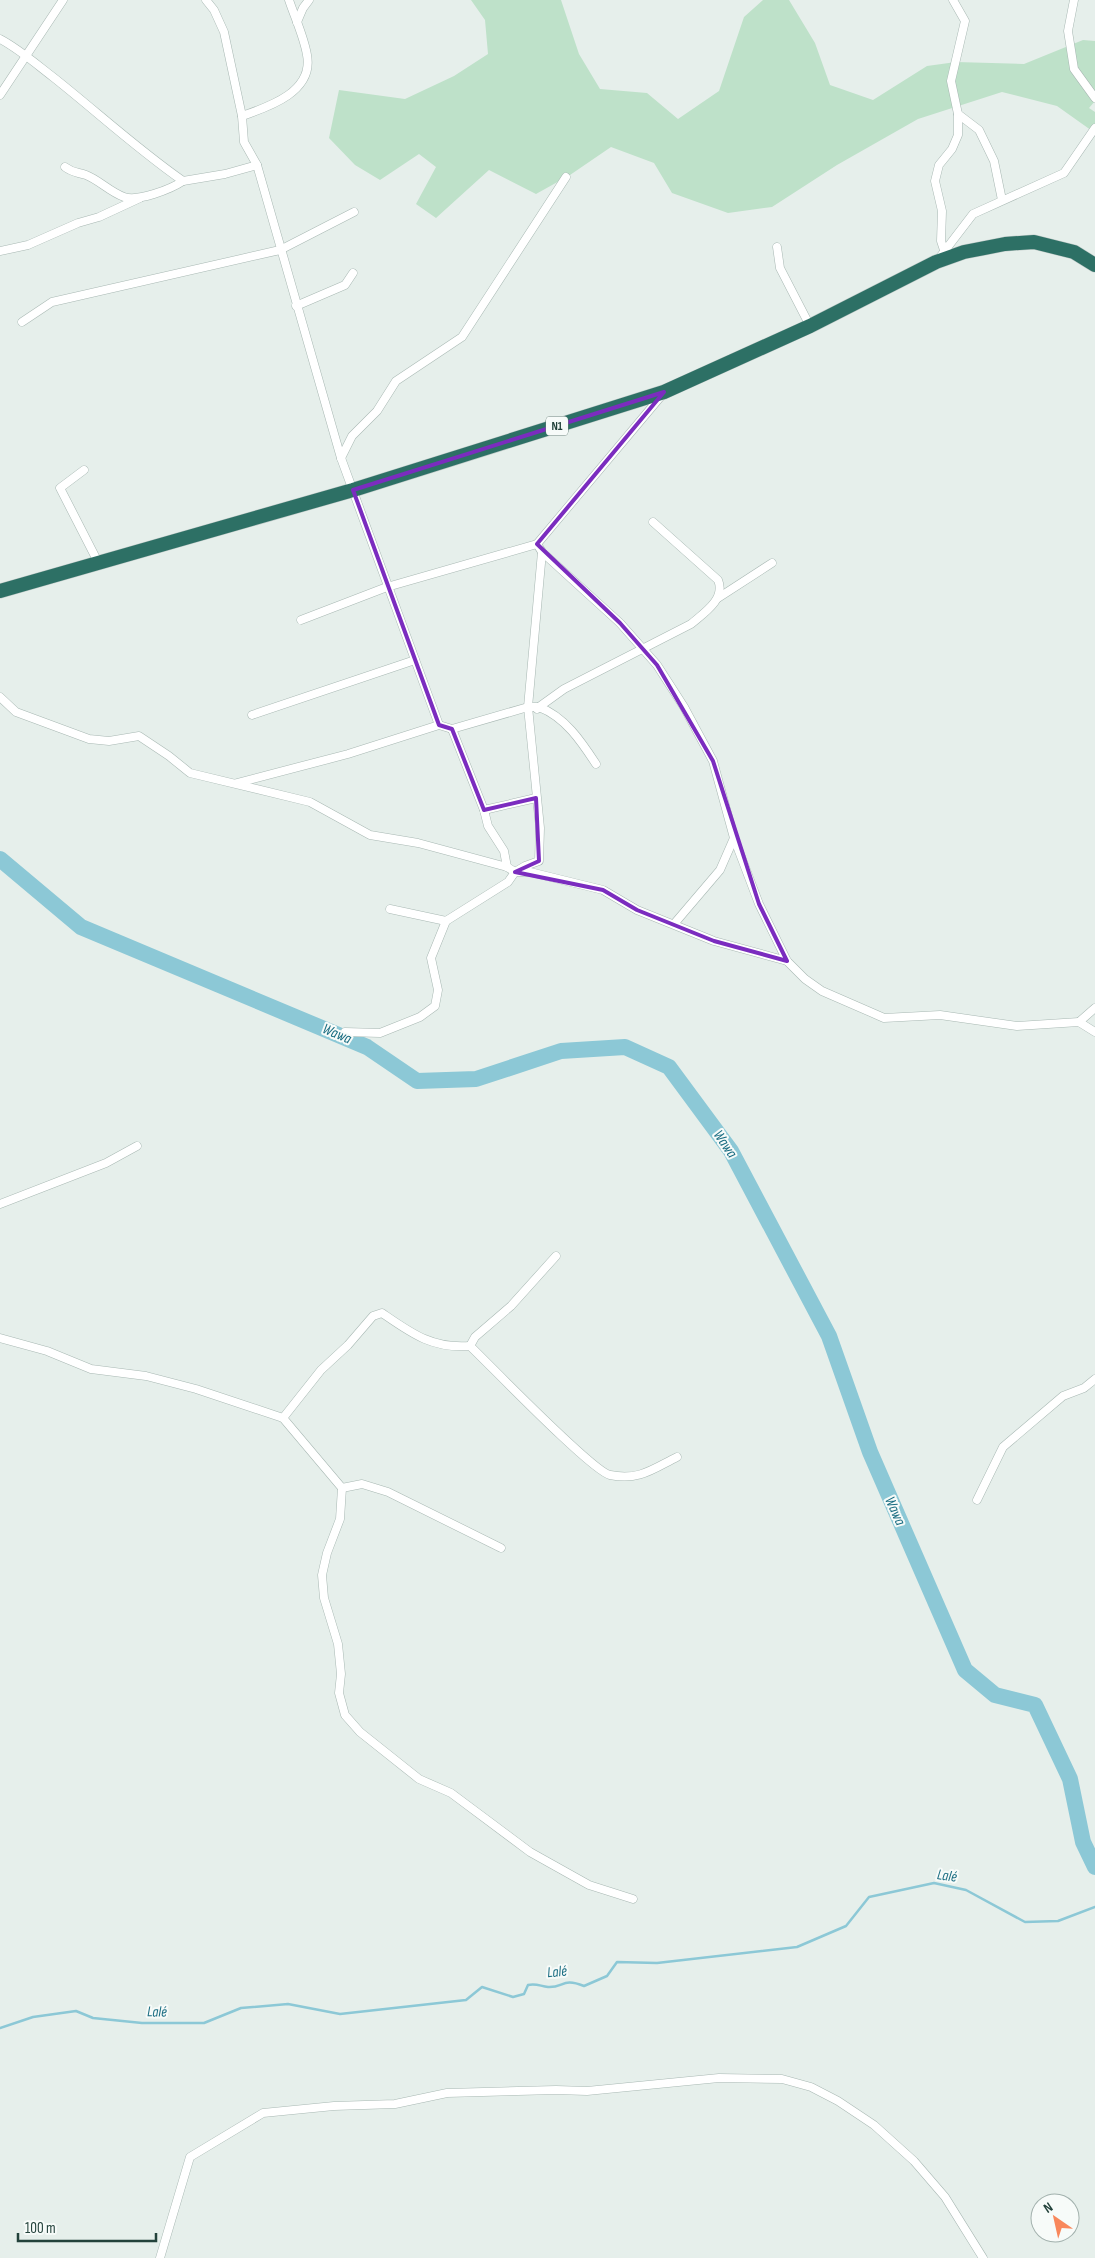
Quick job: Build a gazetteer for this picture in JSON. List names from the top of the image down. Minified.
{"streets":{"highway":["N1"]},"water":["Wawa","Lalé"],"scale_bar":"100 m","north":"top left"}
